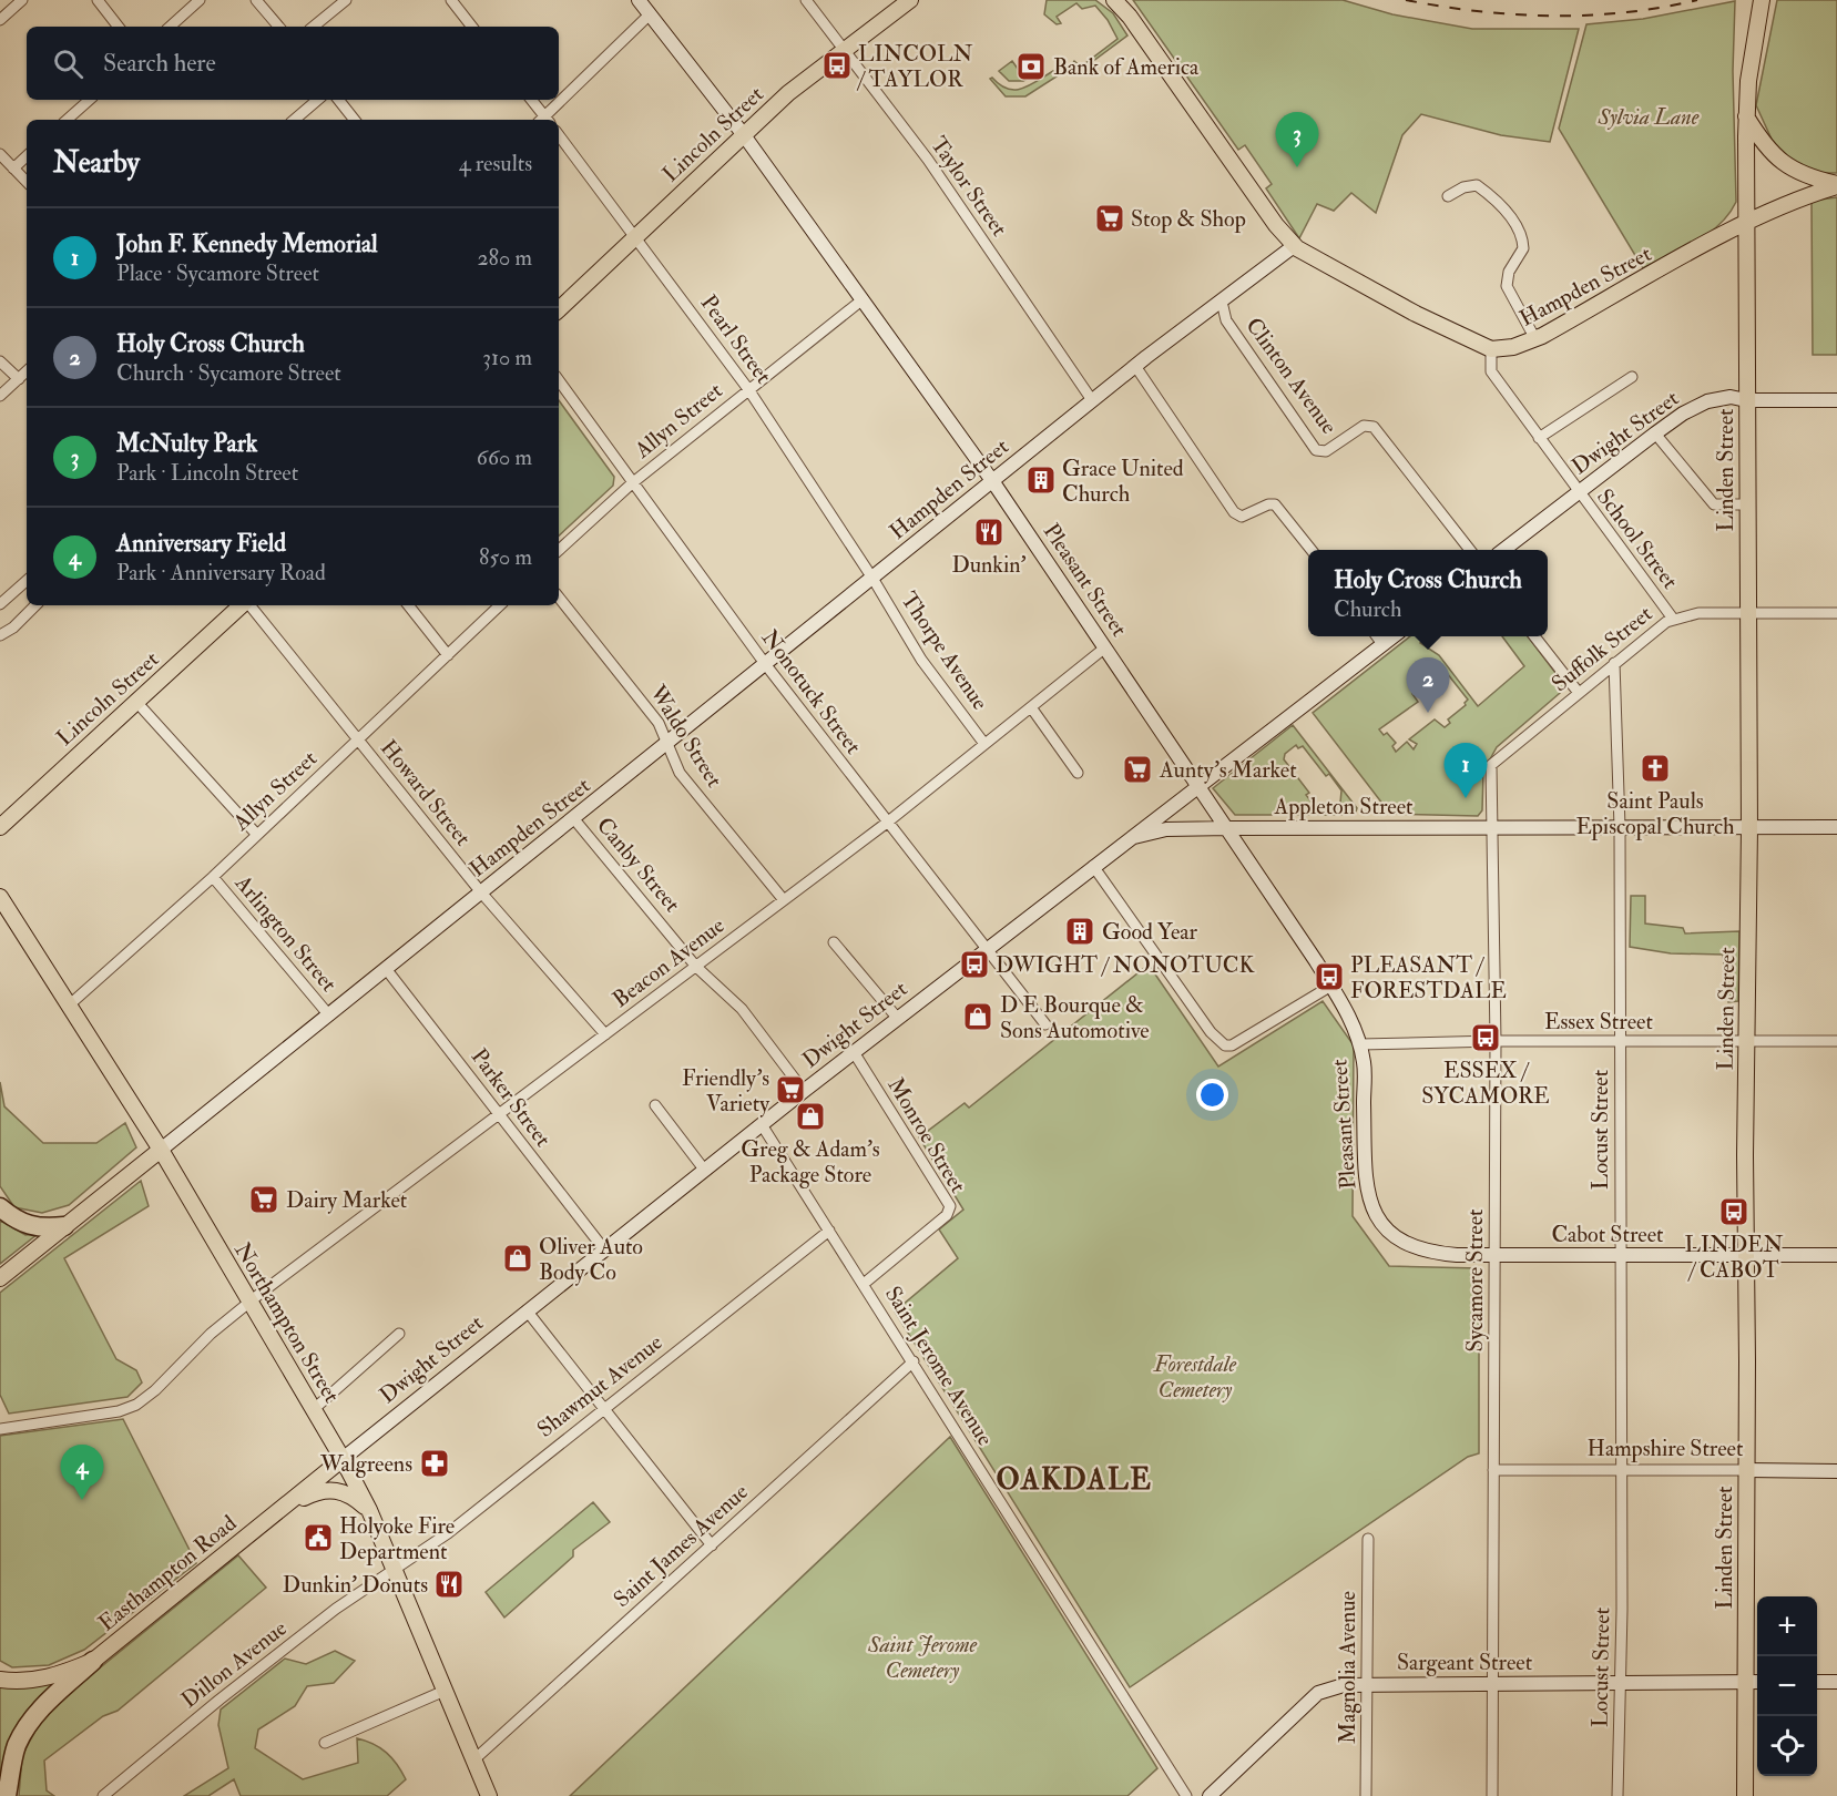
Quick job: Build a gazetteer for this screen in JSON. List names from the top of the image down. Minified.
{"streets":{"main road":["Lincoln Street","Hampden Street","Dwight Street","Linden Street","Pleasant Street","Appleton Street","Cabot Street","Northampton Street","Hampshire Street","Easthampton Road","Sargeant Street"],"street":["Taylor Street","Pearl Street","Clinton Avenue","Allyn Street","School Street","Suffolk Street","Thorpe Avenue","Nonotuck Street","Waldo Street","Howard Street","Canby Street","Arlington Street","Beacon Avenue","Essex Street","Parker Street","Locust Street","Monroe Street","Sycamore Street","Saint Jerome Avenue","Shawmut Avenue","Saint James Avenue","Dillon Avenue","Magnolia Avenue"]},"crossings":[["Lincoln Street","Taylor Street"],["Lincoln Street","Pearl Street"],["Lincoln Street","Pleasant Street"],["Taylor Street","Hampden Street"],["Hampden Street","Pearl Street"],["Hampden Street","Clinton Avenue"],["Hampden Street","Linden Street"],["Hampden Street","School Street"],["Hampden Street","Pleasant Street"],["Hampden Street","Thorpe Avenue"],["Hampden Street","Nonotuck Street"],["Hampden Street","Waldo Street"],["Hampden Street","Howard Street"],["Hampden Street","Canby Street"],["Hampden Street","Arlington Street"],["Hampden Street","Parker Street"],["Hampden Street","Northampton Street"],["Pearl Street","Allyn Street"],["Pearl Street","Thorpe Avenue"],["Allyn Street","Pleasant Street"],["Allyn Street","Nonotuck Street"],["Allyn Street","Howard Street"],["Allyn Street","Arlington Street"],["Allyn Street","Northampton Street"],["Dwight Street","Linden Street"],["Dwight Street","School Street"],["Dwight Street","Pleasant Street"],["Dwight Street","Nonotuck Street"],["Dwight Street","Appleton Street"],["Dwight Street","Canby Street"],["Dwight Street","Parker Street"],["Dwight Street","Monroe Street"],["Dwight Street","Northampton Street"],["Dwight Street","Saint Jerome Avenue"],["Dwight Street","Easthampton Road"],["Linden Street","Suffolk Street"],["Linden Street","Appleton Street"],["Linden Street","Essex Street"],["Linden Street","Cabot Street"],["Linden Street","Hampshire Street"],["Linden Street","Sargeant Street"],["School Street","Suffolk Street"],["Pleasant Street","Appleton Street"],["Pleasant Street","Beacon Avenue"],["Pleasant Street","Essex Street"],["Pleasant Street","Cabot Street"],["Suffolk Street","Locust Street"],["Suffolk Street","Sycamore Street"],["Thorpe Avenue","Beacon Avenue"],["Nonotuck Street","Beacon Avenue"],["Waldo Street","Beacon Avenue"],["Howard Street","Beacon Avenue"],["Appleton Street","Locust Street"],["Appleton Street","Sycamore Street"],["Canby Street","Beacon Avenue"],["Beacon Avenue","Parker Street"],["Beacon Avenue","Northampton Street"],["Essex Street","Locust Street"],["Essex Street","Sycamore Street"],["Locust Street","Cabot Street"],["Locust Street","Hampshire Street"],["Locust Street","Sargeant Street"],["Monroe Street","Saint Jerome Avenue"],["Cabot Street","Sycamore Street"],["Sycamore Street","Hampshire Street"],["Sycamore Street","Sargeant Street"],["Northampton Street","Shawmut Avenue"],["Northampton Street","Saint James Avenue"],["Northampton Street","Easthampton Road"],["Northampton Street","Dillon Avenue"],["Saint Jerome Avenue","Shawmut Avenue"],["Saint Jerome Avenue","Saint James Avenue"],["Shawmut Avenue","Dillon Avenue"],["Sargeant Street","Magnolia Avenue"]],"districts":["OAKDALE"],"parks":["Sylvia Lane","Forestdale Cemetery","Saint Jerome Cemetery"],"places":{"bus stop":["LINCOLN / TAYLOR","DWIGHT / NONOTUCK","PLEASANT / FORESTDALE","ESSEX / SYCAMORE","LINDEN / CABOT"],"bank":["Bank of America"],"supermarket":["Stop & Shop","Aunty's Market","Friendly's Variety","Dairy Market"],"building":["Grace United Church","Good Year"],"restaurant":["Dunkin'","Dunkin' Donuts"],"church":["Saint Pauls Episcopal Church"],"shop":["D E Bourque & Sons Automotive","Greg & Adam's Package Store","Oliver Auto Body Co"],"pharmacy":["Walgreens"],"public building":["Holyoke Fire Department"]},"page":{"search":"Search here","pins":["3","2","1","4"],"heading":["Nearby","4 results"],"list":[{"mark":"1","name":"John F. Kennedy Memorial","note":"Place · Sycamore Street","value":"280 m"},{"mark":"2","name":"Holy Cross Church","note":"Church · Sycamore Street","value":"310 m"},{"mark":"3","name":"McNulty Park","note":"Park · Lincoln Street","value":"660 m"},{"mark":"4","name":"Anniversary Field","note":"Park · Anniversary Road","value":"850 m"}],"popup":["Holy Cross Church","Church"],"map_buttons":["+","−"]}}
